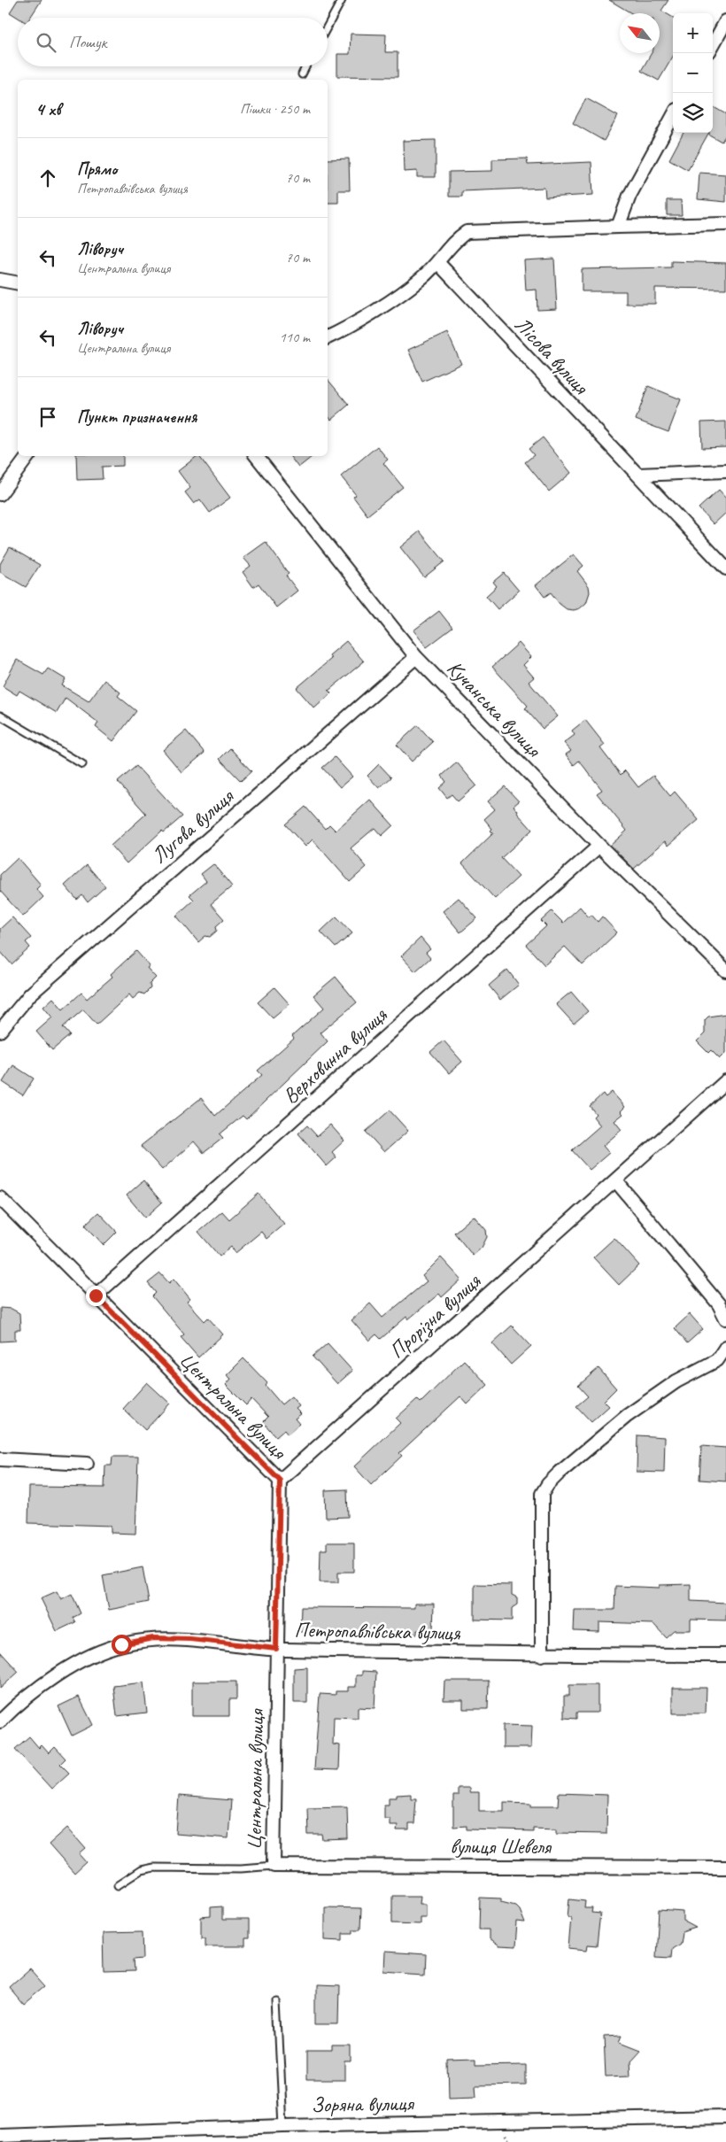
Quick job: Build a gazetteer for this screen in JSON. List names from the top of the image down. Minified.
{"streets":{"street":["Лісова вулиця","Кучанська вулиця","Лугова вулиця","Верховинна вулиця","Прорізна вулиця","Центральна вулиця","Петропавлівська вулиця","вулиця Шевеля","Зоряна вулиця"]},"crossings":[["Кучанська вулиця","Лугова вулиця"],["Кучанська вулиця","Верховинна вулиця"],["Верховинна вулиця","Центральна вулиця"],["Прорізна вулиця","Центральна вулиця"],["Центральна вулиця","Петропавлівська вулиця"],["Центральна вулиця","вулиця Шевеля"]],"north":"top left","page":{"map_buttons":["+","−"],"search":"Пошук","heading":["4 хв","Пішки · 250 m"],"list":[["Прямо","Петропавлівська вулиця","70 m"],["Ліворуч","Центральна вулиця","70 m"],["Ліворуч","Центральна вулиця","110 m"],"Пункт призначення"]}}
